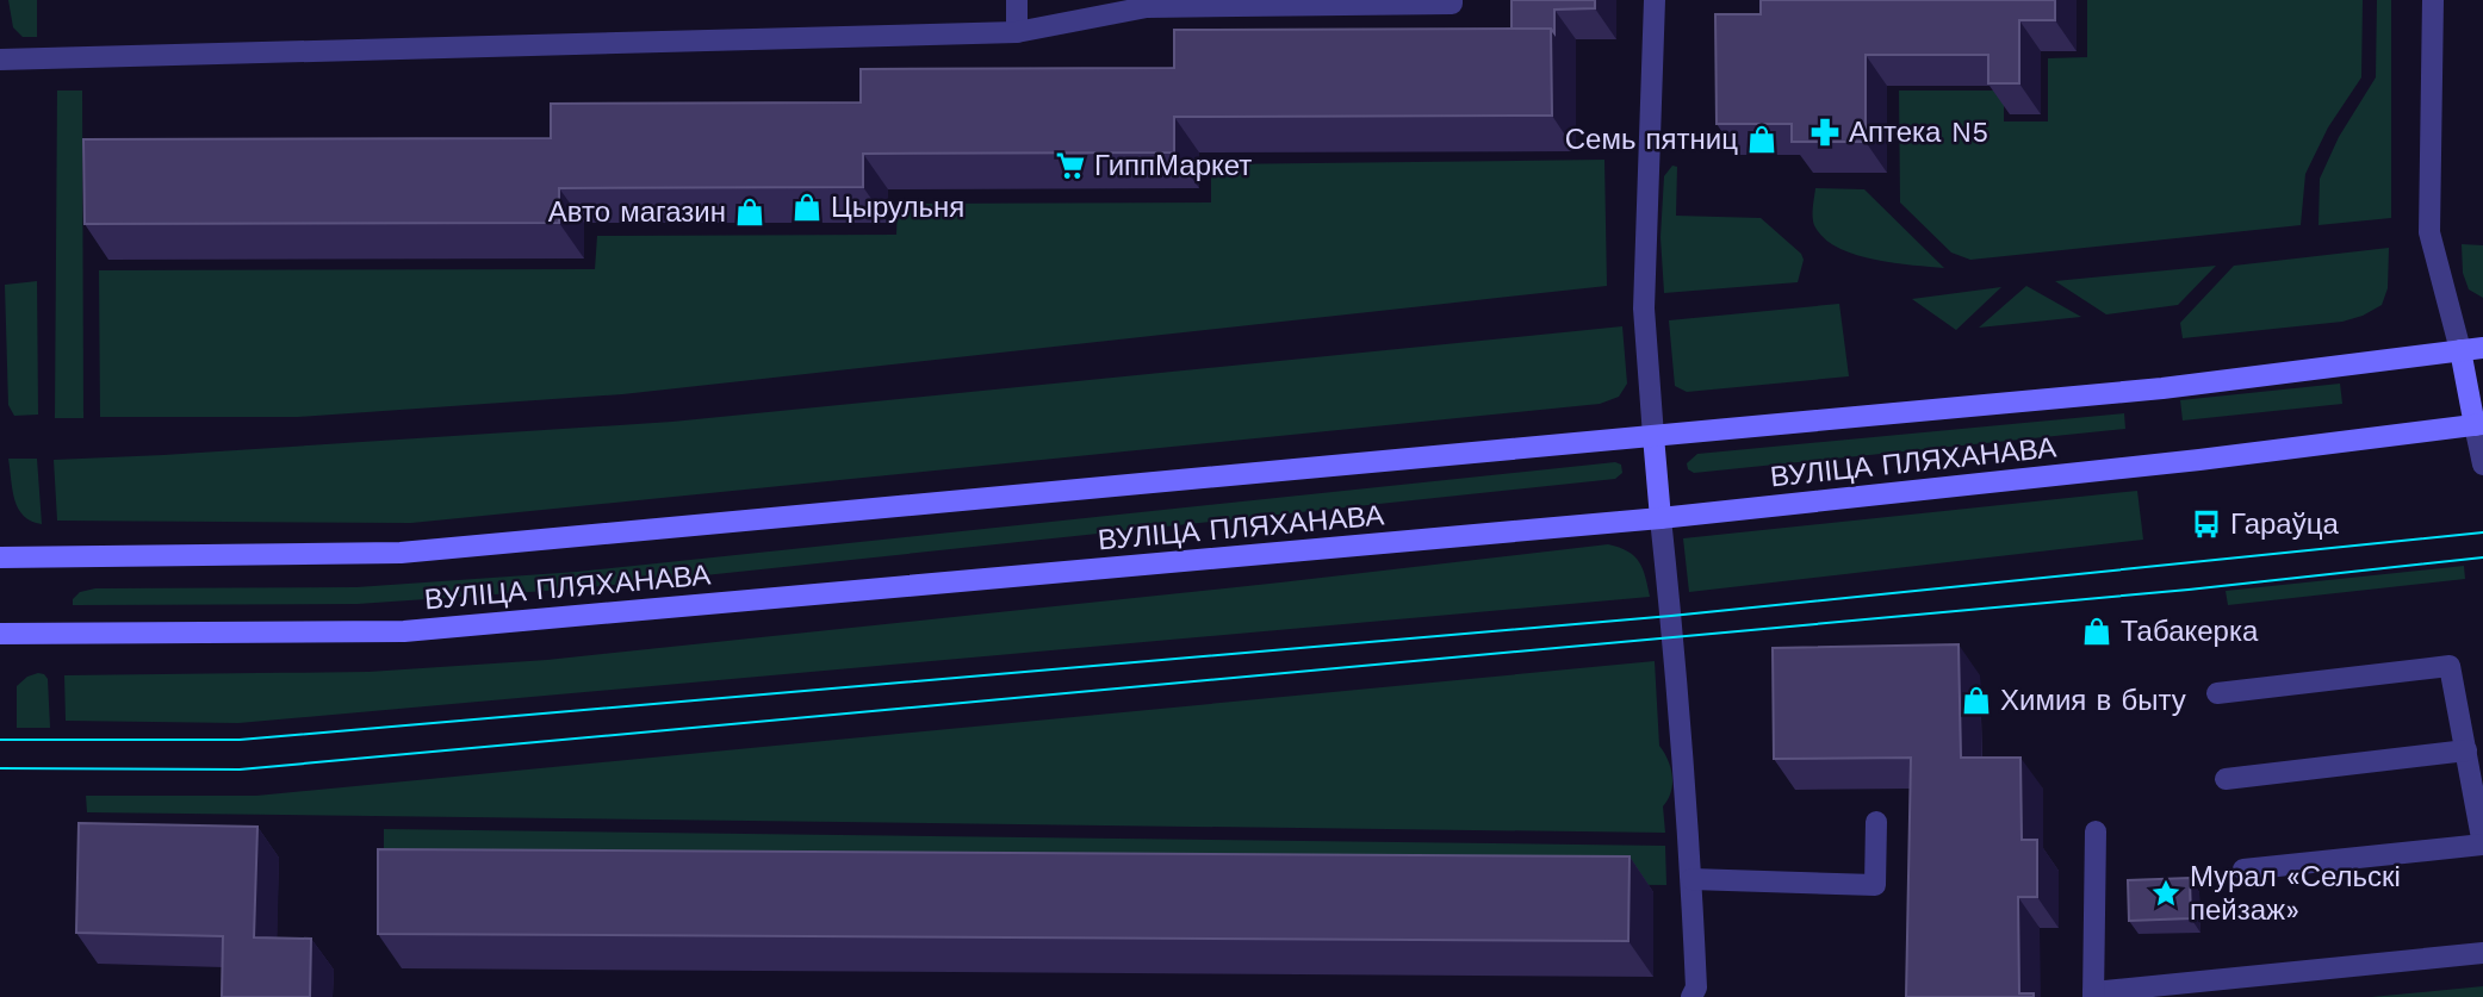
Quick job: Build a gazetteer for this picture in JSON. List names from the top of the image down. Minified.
{"streets":{"main road":["ВУЛІЦА ПЛЯХАНАВА"]},"places":{"pharmacy":["Аптека N5"],"shop":["Семь пятниц","Цырульня","Авто магазин","Табакерка","Химия в быту"],"supermarket":["ГиппМаркет"],"bus stop":["Гараўца"],"place":["Мурал «Сельскі пейзаж»"]}}
